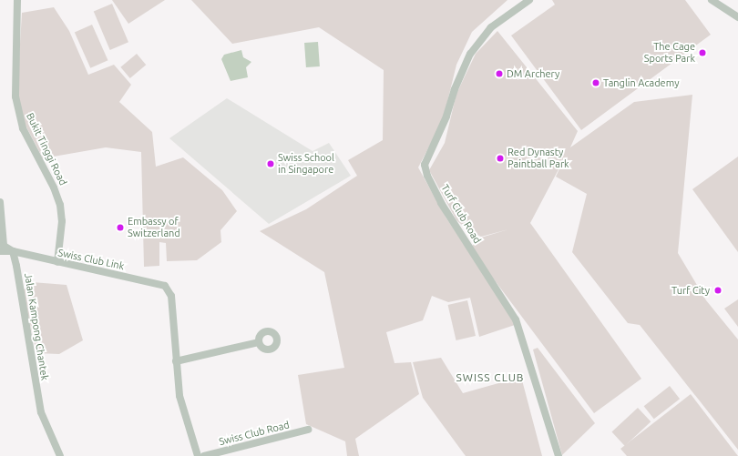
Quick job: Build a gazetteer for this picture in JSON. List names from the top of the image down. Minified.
{"streets":{"street":["Bukit Tinggi Road","Turf Club Road","Swiss Club Link","Jalan Kampong Chantek","Swiss Club Road"]},"crossings":[["Bukit Tinggi Road","Swiss Club Link"],["Swiss Club Link","Jalan Kampong Chantek"]],"districts":["SWISS CLUB"],"places":["The Cage Sports Park","DM Archery","Tanglin Academy","Red Dynasty Paintball Park","Swiss School in Singapore","Embassy of Switzerland","Turf City"]}
